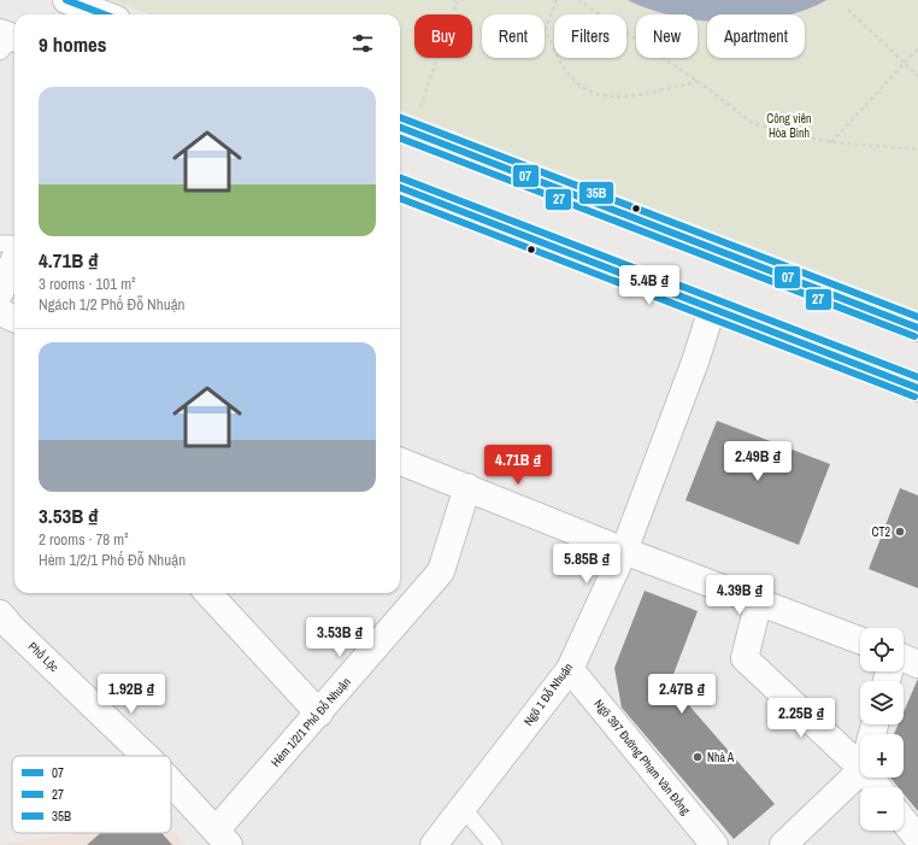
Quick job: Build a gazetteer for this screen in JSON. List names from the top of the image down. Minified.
{"streets":{"street":["Phố Lộc","Ngõ 1 Đỗ Nhuận","Hẻm 1/2/1 Phố Đỗ Nhuận","Ngõ 397 Đường Phạm Văn Đồng"]},"crossings":[["Phố Lộc","Hẻm 1/2/1 Phố Đỗ Nhuận"],["Ngõ 1 Đỗ Nhuận","Ngõ 397 Đường Phạm Văn Đồng"]],"parks":["Công viên Hòa Bình"],"places":["CT2","Nhà A"],"lines":["transit line 07","transit line 35B","transit line 27"],"legend":["07","27","35B"],"page":{"chip":["Buy","Rent","Filters","New","Apartment"],"heading":"9 homes","list":[{"name":"4.71B ₫","note":"3 rooms · 101 m² · Ngách 1/2 Phố Đỗ Nhuận"},{"name":"3.53B ₫","note":"2 rooms · 78 m² · Hẻm 1/2/1 Phố Đỗ Nhuận"}],"price":["5.4B ₫","2.49B ₫","4.71B ₫","5.85B ₫","4.39B ₫","3.53B ₫","1.92B ₫","2.47B ₫","2.25B ₫"],"map_buttons":["+","−"]}}
